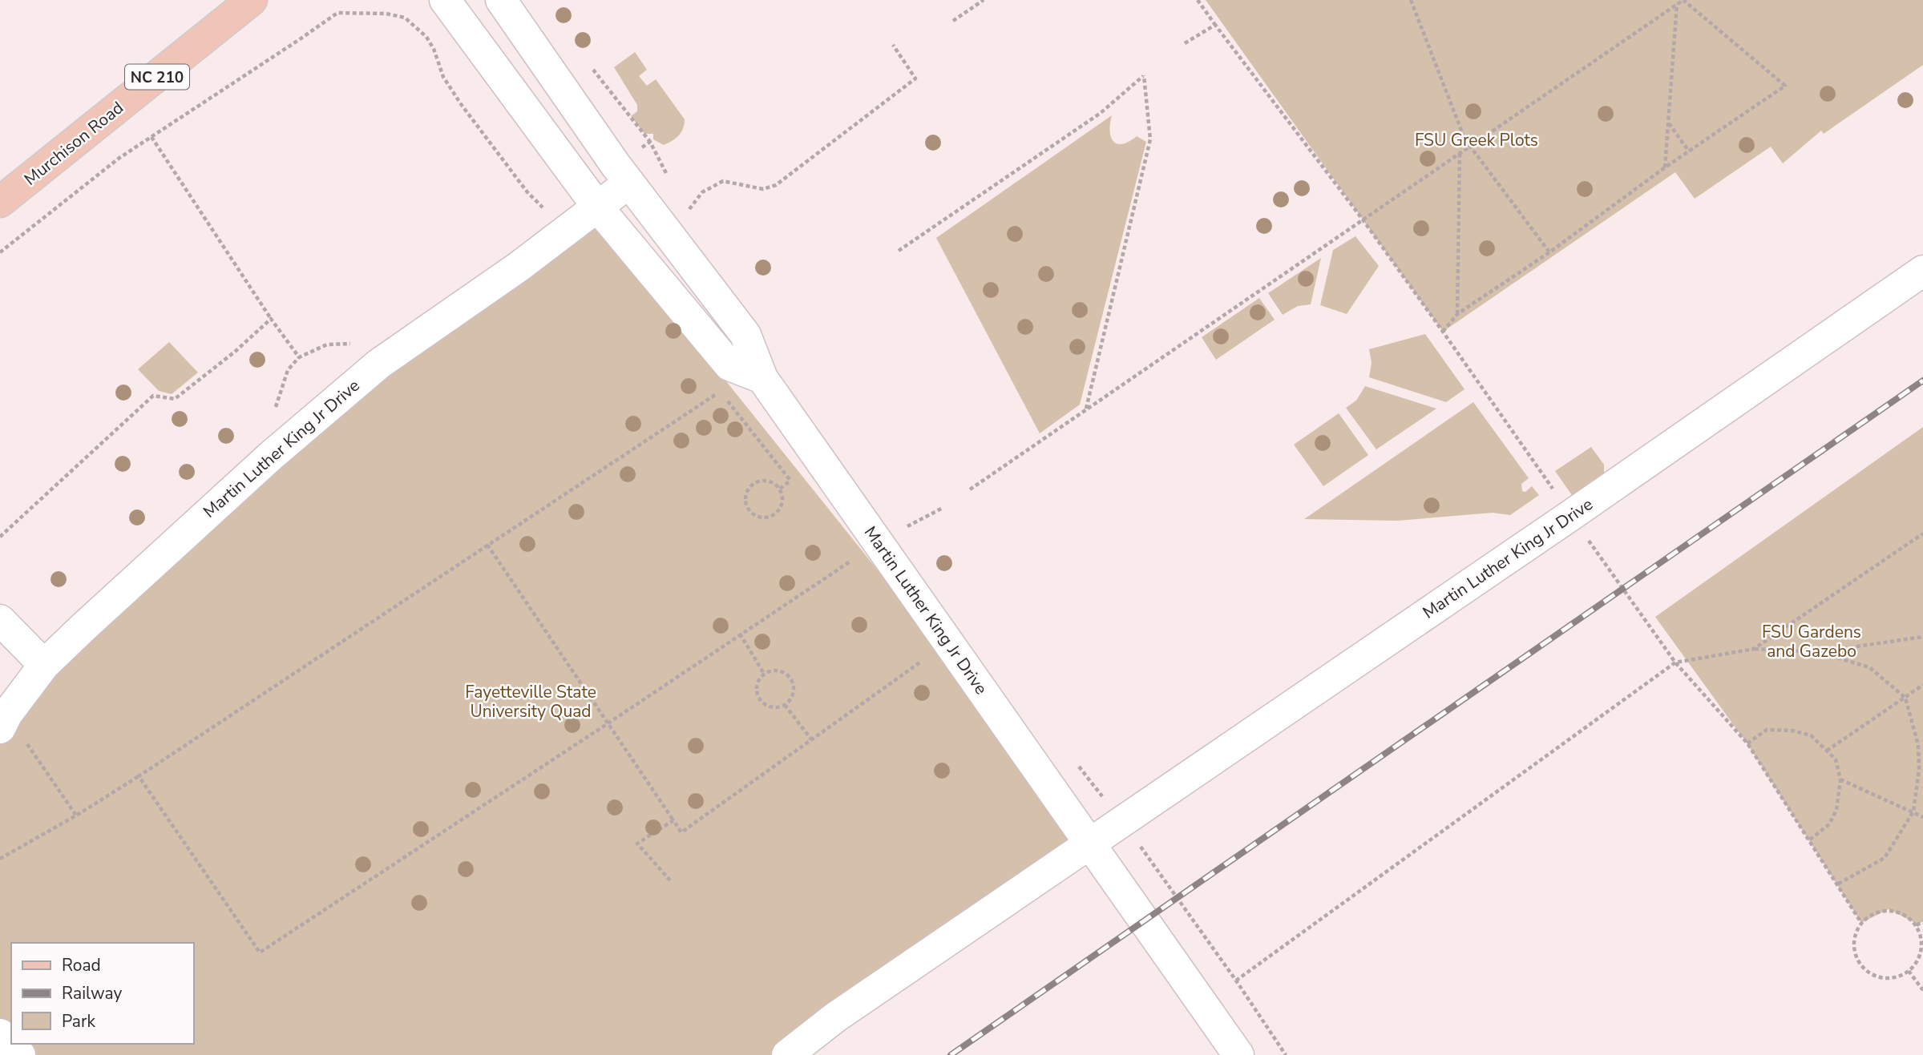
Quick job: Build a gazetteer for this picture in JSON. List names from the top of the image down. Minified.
{"streets":{"main road":["NC 210","Murchison Road"],"street":["Martin Luther King Jr Drive"]},"parks":["FSU Greek Plots","FSU Gardens and Gazebo","Fayetteville State University Quad"],"legend":["Road","Railway","Park"]}
